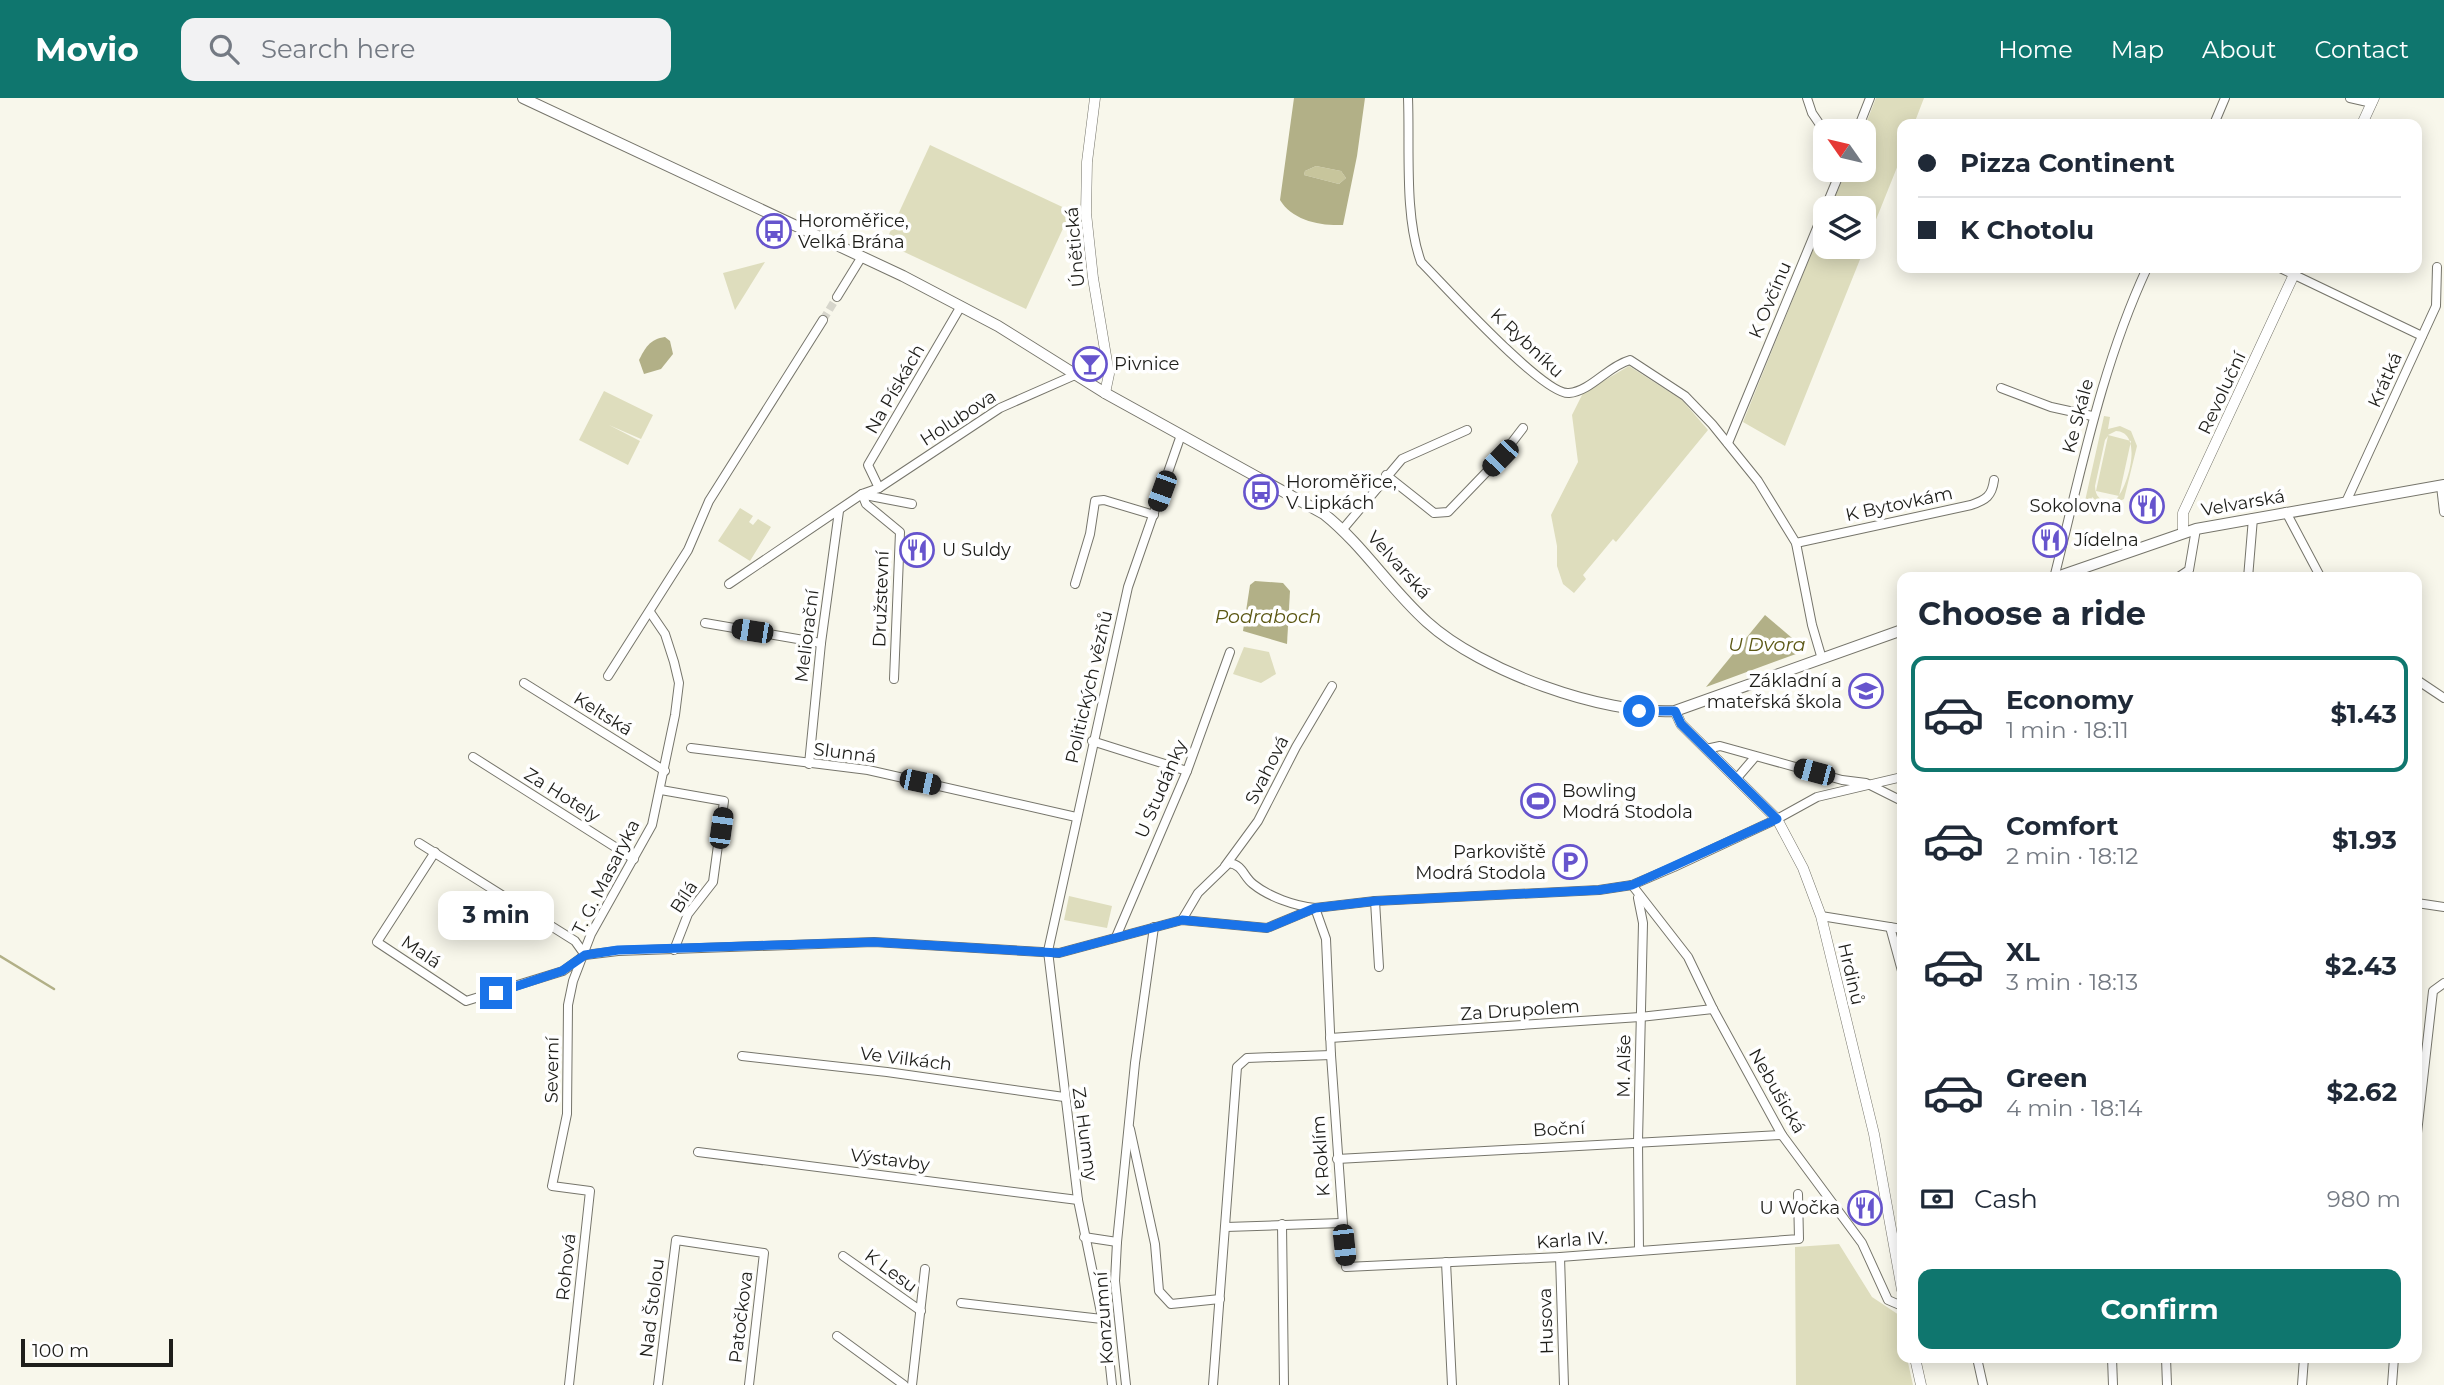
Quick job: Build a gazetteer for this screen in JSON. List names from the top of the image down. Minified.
{"streets":{"main road":["Velvarská"],"street":["Únětická","K Ovčínu","K Rybníku","Krátká","Na Pískách","Revoluční","Ke Skále","Holubova","K Bytovkám","Družstevní","Meliorační","Politických vězňů","Keltská","Slunná","Svahová","U Studánky","Za Hotely","T. G. Masaryka","Bílá","Malá","Hrdinů","Za Drupolem","Ve Vilkách","M. Alše","Severní","Nebušická","Boční","Za Humny","K Roklím","Výstavby","Karla IV.","Rohová","K Lesu","Nad Štolou","Patočkova","Konzumní","Husova"]},"crossings":[["Únětická","Velvarská"],["K Ovčínu","K Rybníku"],["K Rybníku","Velvarská"],["K Rybníku","K Bytovkám"],["Krátká","Velvarská"],["Na Pískách","Holubova"],["Na Pískách","Velvarská"],["Revoluční","Velvarská"],["Holubova","Velvarská"],["Holubova","Družstevní"],["Holubova","Meliorační"],["Velvarská","Politických vězňů"],["Velvarská","Hrdinů"],["Meliorační","Slunná"],["Politických vězňů","Slunná"],["Politických vězňů","Za Humny"],["Keltská","T. G. Masaryka"],["Za Hotely","T. G. Masaryka"],["T. G. Masaryka","Bílá"],["T. G. Masaryka","Malá"],["T. G. Masaryka","Severní"],["Malá","Severní"],["Za Drupolem","M. Alše"],["Za Drupolem","Nebušická"],["Za Drupolem","K Roklím"],["Ve Vilkách","Za Humny"],["M. Alše","Nebušická"],["M. Alše","Boční"],["M. Alše","Karla IV."],["Severní","Rohová"],["Nebušická","Boční"],["Boční","K Roklím"],["Za Humny","Výstavby"],["K Roklím","Karla IV."],["Karla IV.","Husova"],["Nad Štolou","Patočkova"]],"water":["Podraboch","U Dvora"],"places":{"bus stop":["Horoměřice, Velká Brána","Horoměřice, V Lipkách"],"bar":["Pivnice"],"restaurant":["Sokolovna","Jídelna","U Suldy","U Wočka"],"school or university":["Základní a mateřská škola"],"sports":["Bowling Modrá Stodola"],"parking":["Parkoviště Modrá Stodola"]},"scale_bar":"100 m","north":"top left","page":{"header":"Movio","search":"Search here","nav":["Home","Map","About","Contact"],"banner":["Pizza Continent","K Chotolu"],"heading":"Choose a ride","list":[{"name":"Economy","note":"1 min · 18:11","value":"$1.43"},{"name":"Comfort","note":"2 min · 18:12","value":"$1.93"},{"name":"XL","note":"3 min · 18:13","value":"$2.43"},{"name":"Green","note":"4 min · 18:14","value":"$2.62"}],"bubble":"3 min","pay":["Cash","980 m"],"buttons":"Confirm","scale":"100 m"}}
